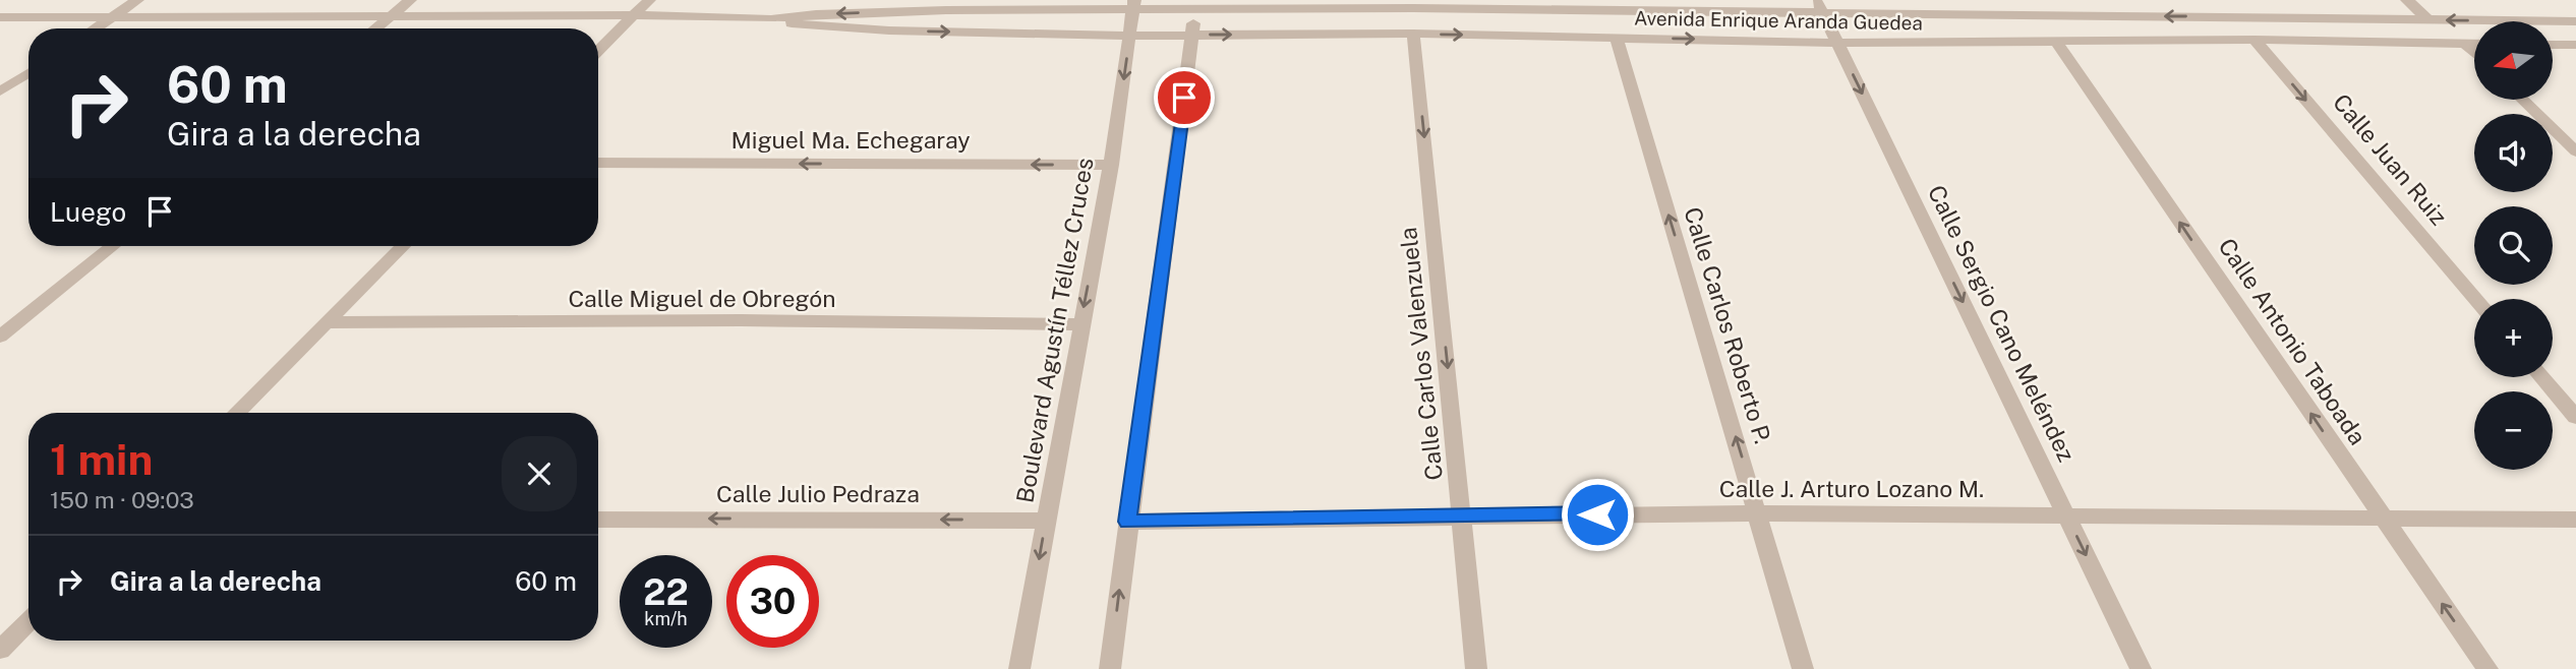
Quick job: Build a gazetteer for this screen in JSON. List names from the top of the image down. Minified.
{"streets":{"street":["Avenida Enrique Aranda Guedea","Miguel Ma. Echegaray","Calle Juan Ruiz","Calle Miguel de Obregón","Calle Sergio Cano Meléndez","Calle Carlos Roberto P.","Boulevard Agustín Téllez Cruces","Calle Antonio Taboada","Calle Carlos Valenzuela","Calle J. Arturo Lozano M.","Calle Julio Pedraza"]},"crossings":[["Avenida Enrique Aranda Guedea","Calle Juan Ruiz"],["Avenida Enrique Aranda Guedea","Calle Sergio Cano Meléndez"],["Avenida Enrique Aranda Guedea","Calle Carlos Roberto P."],["Avenida Enrique Aranda Guedea","Boulevard Agustín Téllez Cruces"],["Avenida Enrique Aranda Guedea","Calle Antonio Taboada"],["Avenida Enrique Aranda Guedea","Calle Carlos Valenzuela"],["Miguel Ma. Echegaray","Boulevard Agustín Téllez Cruces"],["Calle Miguel de Obregón","Boulevard Agustín Téllez Cruces"],["Calle Sergio Cano Meléndez","Calle J. Arturo Lozano M."],["Calle Carlos Roberto P.","Calle J. Arturo Lozano M."],["Boulevard Agustín Téllez Cruces","Calle Julio Pedraza"],["Calle Antonio Taboada","Calle J. Arturo Lozano M."],["Calle Carlos Valenzuela","Calle J. Arturo Lozano M."]],"one_way":["Miguel Ma. Echegaray","Calle Juan Ruiz","Calle Sergio Cano Meléndez","Calle Carlos Roberto P.","Calle Antonio Taboada","Calle Carlos Valenzuela","Calle Julio Pedraza"],"north":"left","page":{"map_buttons":["+","−"],"turn":["60 m","Gira a la derecha"],"then":"Luego","heading":["1 min","150 m · 09:03"],"list":[{"name":"Gira a la derecha","value":"60 m"}],"speed":"22 km/h","limit":"30"}}
